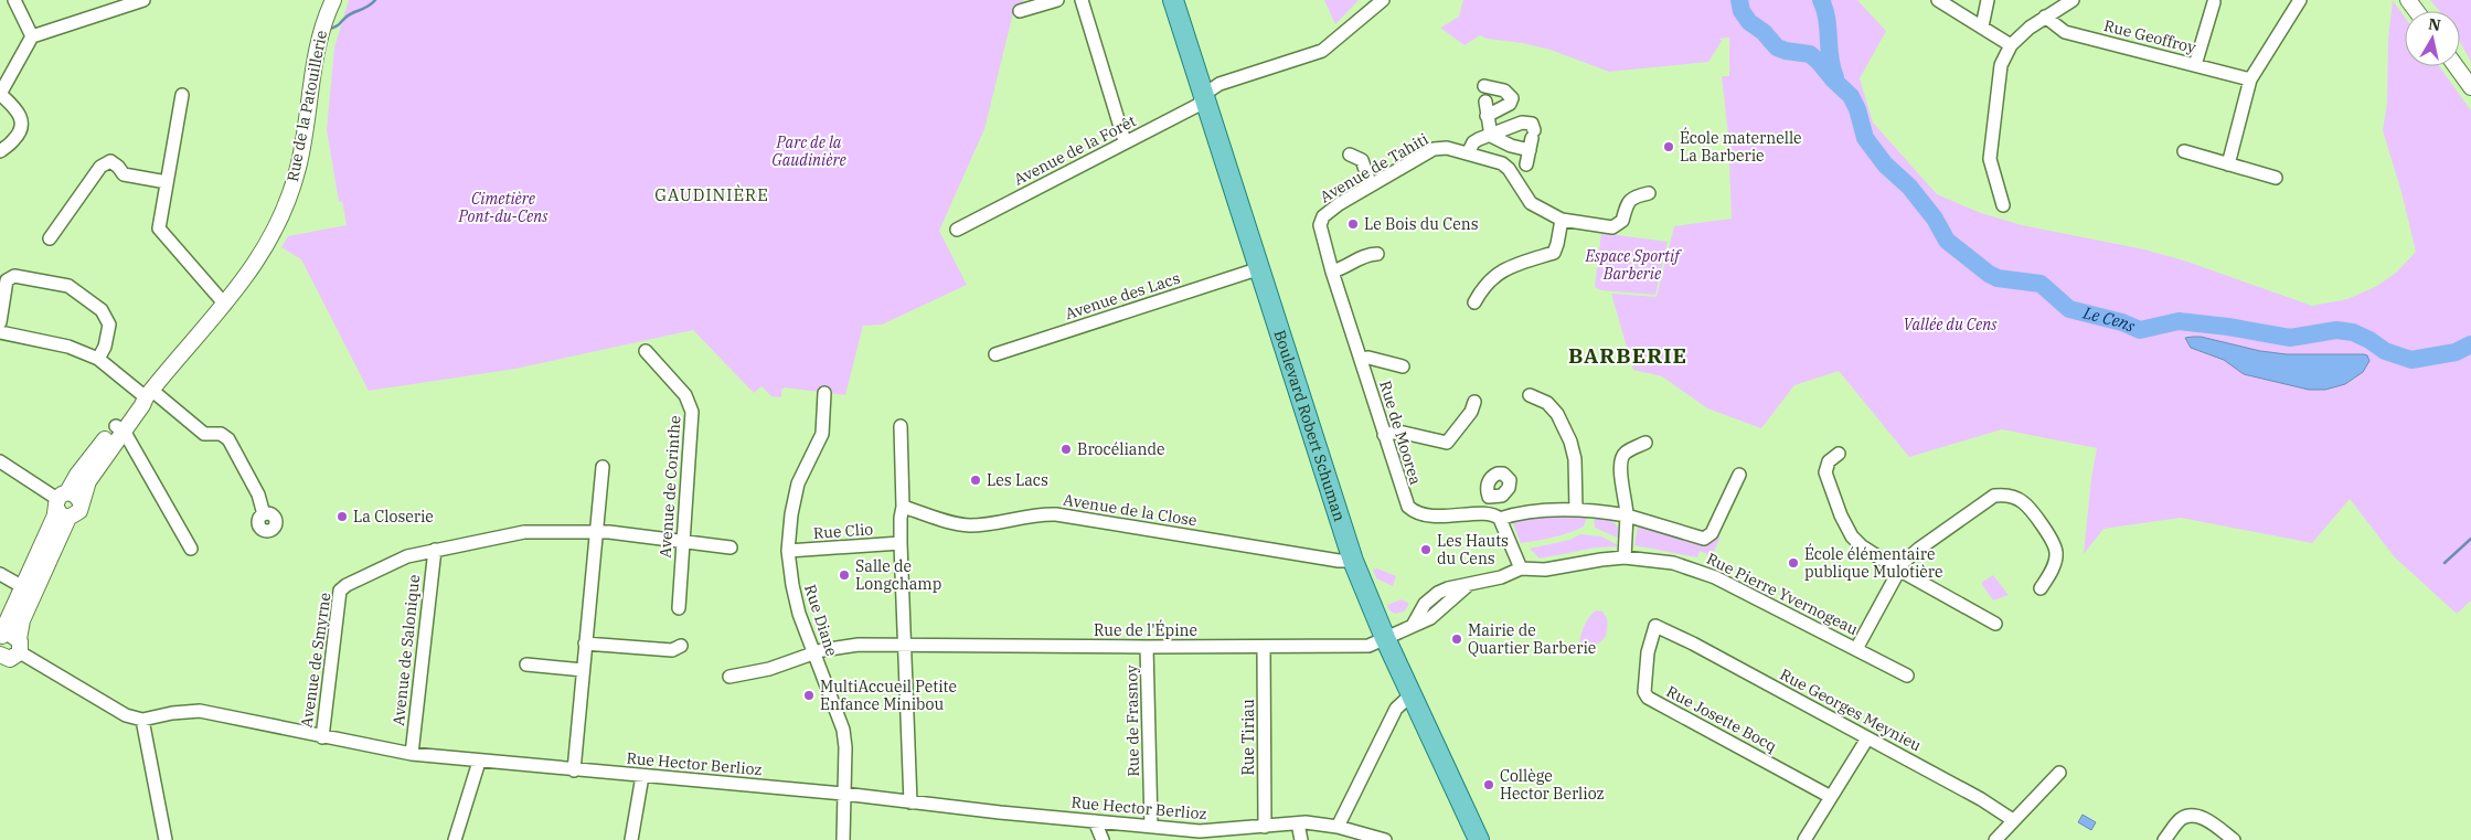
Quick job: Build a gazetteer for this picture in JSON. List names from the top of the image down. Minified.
{"streets":{"main road":["Boulevard Robert Schuman"],"street":["Rue Geoffroy","Rue de la Patouillerie","Avenue de la Forêt","Avenue de Tahiti","Avenue des Lacs","Rue de Moorea","Avenue de Corinthe","Avenue de la Close","Rue Clio","Rue Pierre Yvernogeau","Rue Diane","Rue de l'Épine","Avenue de Salonique","Avenue de Smyrne","Rue Georges Meynieu","Rue Josette Bocq","Rue de Frasnoy","Rue Tiriau","Rue Hector Berlioz"]},"crossings":[["Avenue de la Forêt","Boulevard Robert Schuman"],["Avenue de Tahiti","Rue de Moorea"],["Avenue des Lacs","Boulevard Robert Schuman"],["Boulevard Robert Schuman","Avenue de la Close"],["Boulevard Robert Schuman","Rue Pierre Yvernogeau"],["Boulevard Robert Schuman","Rue de l'Épine"],["Rue Clio","Rue Diane"],["Rue Pierre Yvernogeau","Rue de l'Épine"],["Rue Diane","Rue de l'Épine"],["Rue Diane","Rue Hector Berlioz"],["Rue de l'Épine","Rue de Frasnoy"],["Rue de l'Épine","Rue Tiriau"],["Avenue de Salonique","Avenue de Smyrne"],["Avenue de Salonique","Rue Hector Berlioz"],["Avenue de Smyrne","Rue Hector Berlioz"],["Rue Georges Meynieu","Rue Josette Bocq"],["Rue de Frasnoy","Rue Hector Berlioz"],["Rue Tiriau","Rue Hector Berlioz"]],"districts":["GAUDINIÈRE","BARBERIE"],"water":["Le Cens"],"parks":["Parc de la Gaudinière","Cimetière Pont-du-Cens","Espace Sportif Barberie","Vallée du Cens"],"places":["École maternelle La Barberie","Le Bois du Cens","Brocéliande","Les Lacs","La Closerie","Les Hauts du Cens","École élémentaire publique Mulotière","Salle de Longchamp","Mairie de Quartier Barberie","MultiAccueil Petite Enfance Minibou","Collège Hector Berlioz"],"north":"top"}
